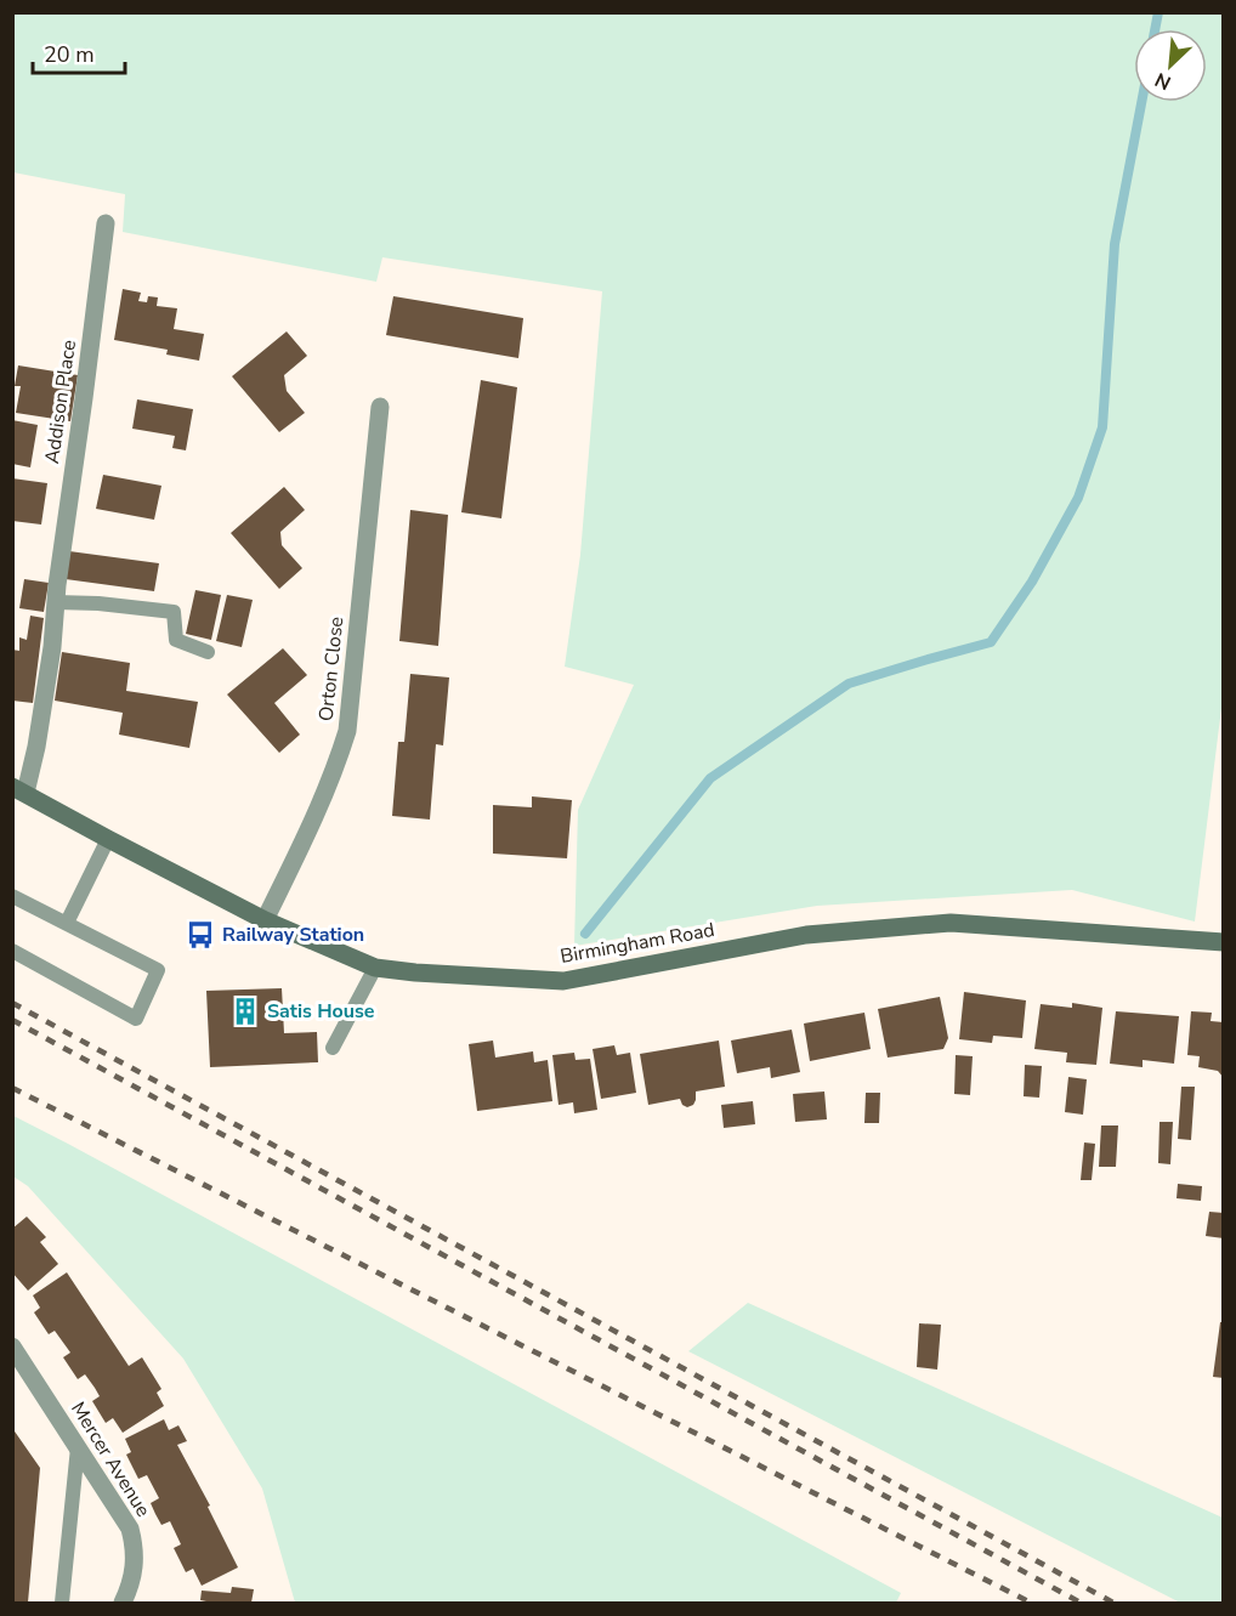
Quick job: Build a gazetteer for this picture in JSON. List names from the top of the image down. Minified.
{"streets":{"main road":["Birmingham Road"],"street":["Addison Place","Orton Close","Mercer Avenue"]},"crossings":[["Addison Place","Birmingham Road"],["Orton Close","Birmingham Road"]],"places":{"bus stop":["Railway Station"],"building":["Satis House"]},"scale_bar":"20 m","north":"bottom left"}
